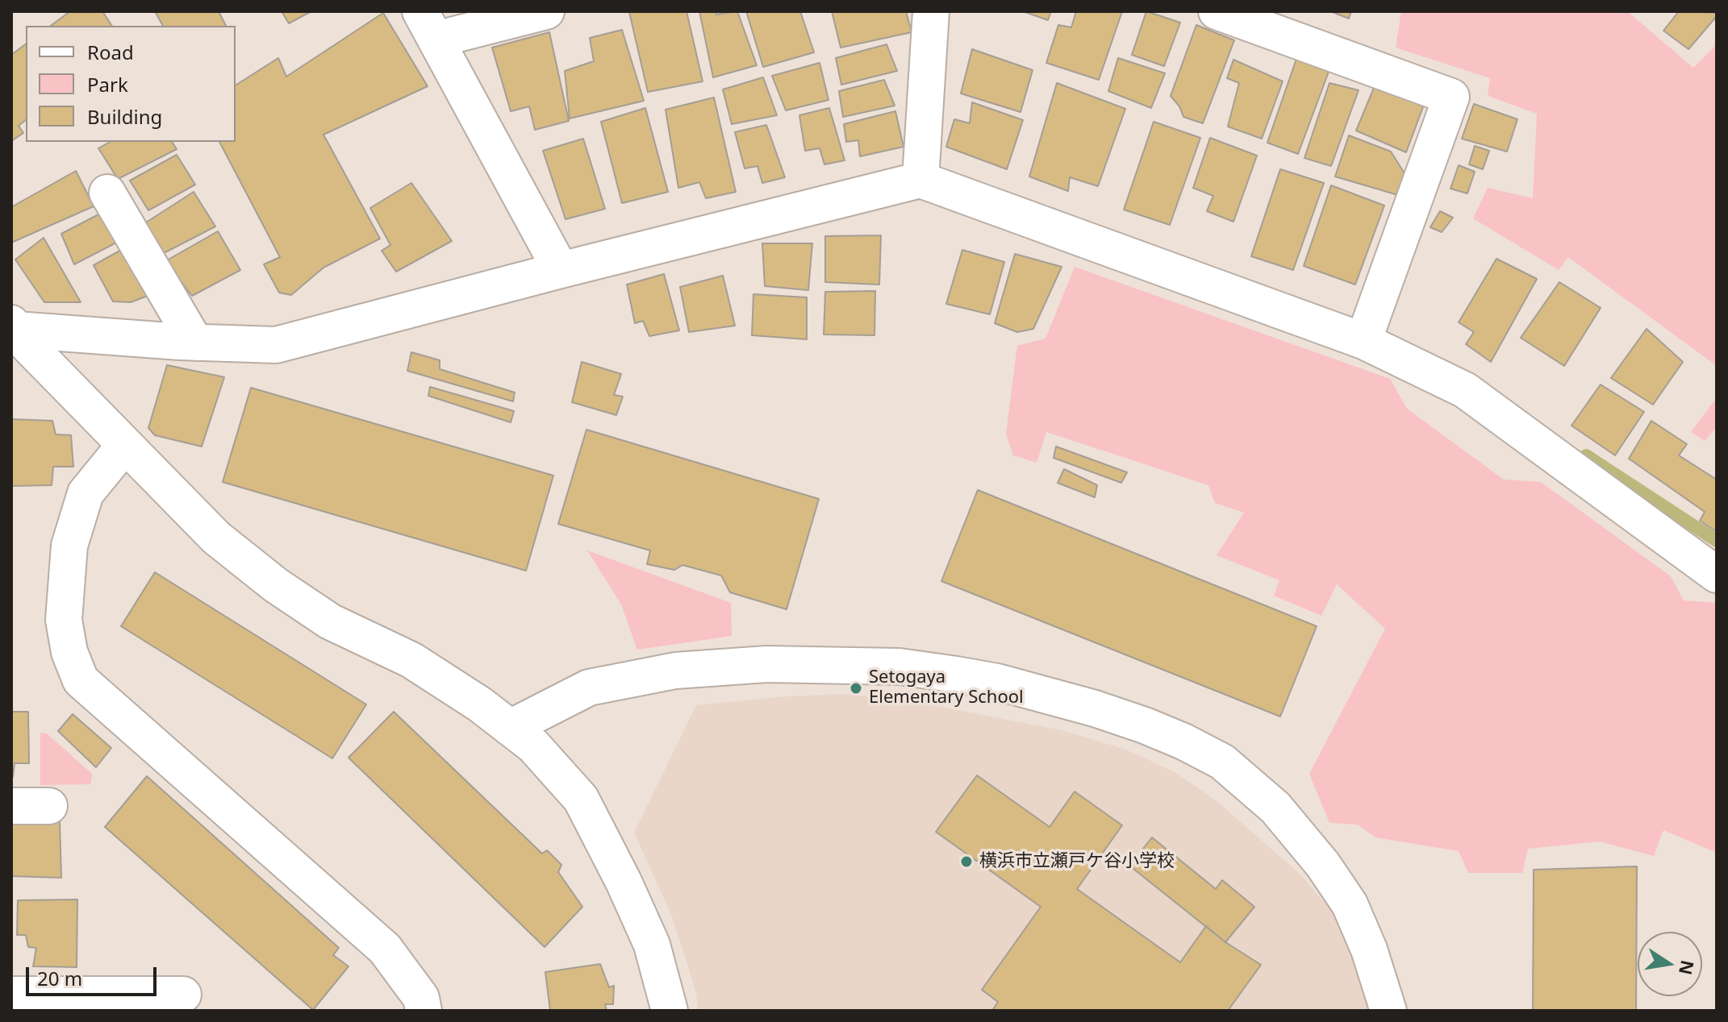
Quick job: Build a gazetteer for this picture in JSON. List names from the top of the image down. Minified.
{"places":["Setogaya Elementary School","横浜市立瀬戸ケ谷小学校"],"legend":["Road","Park","Building"],"scale_bar":"20 m","north":"right"}
